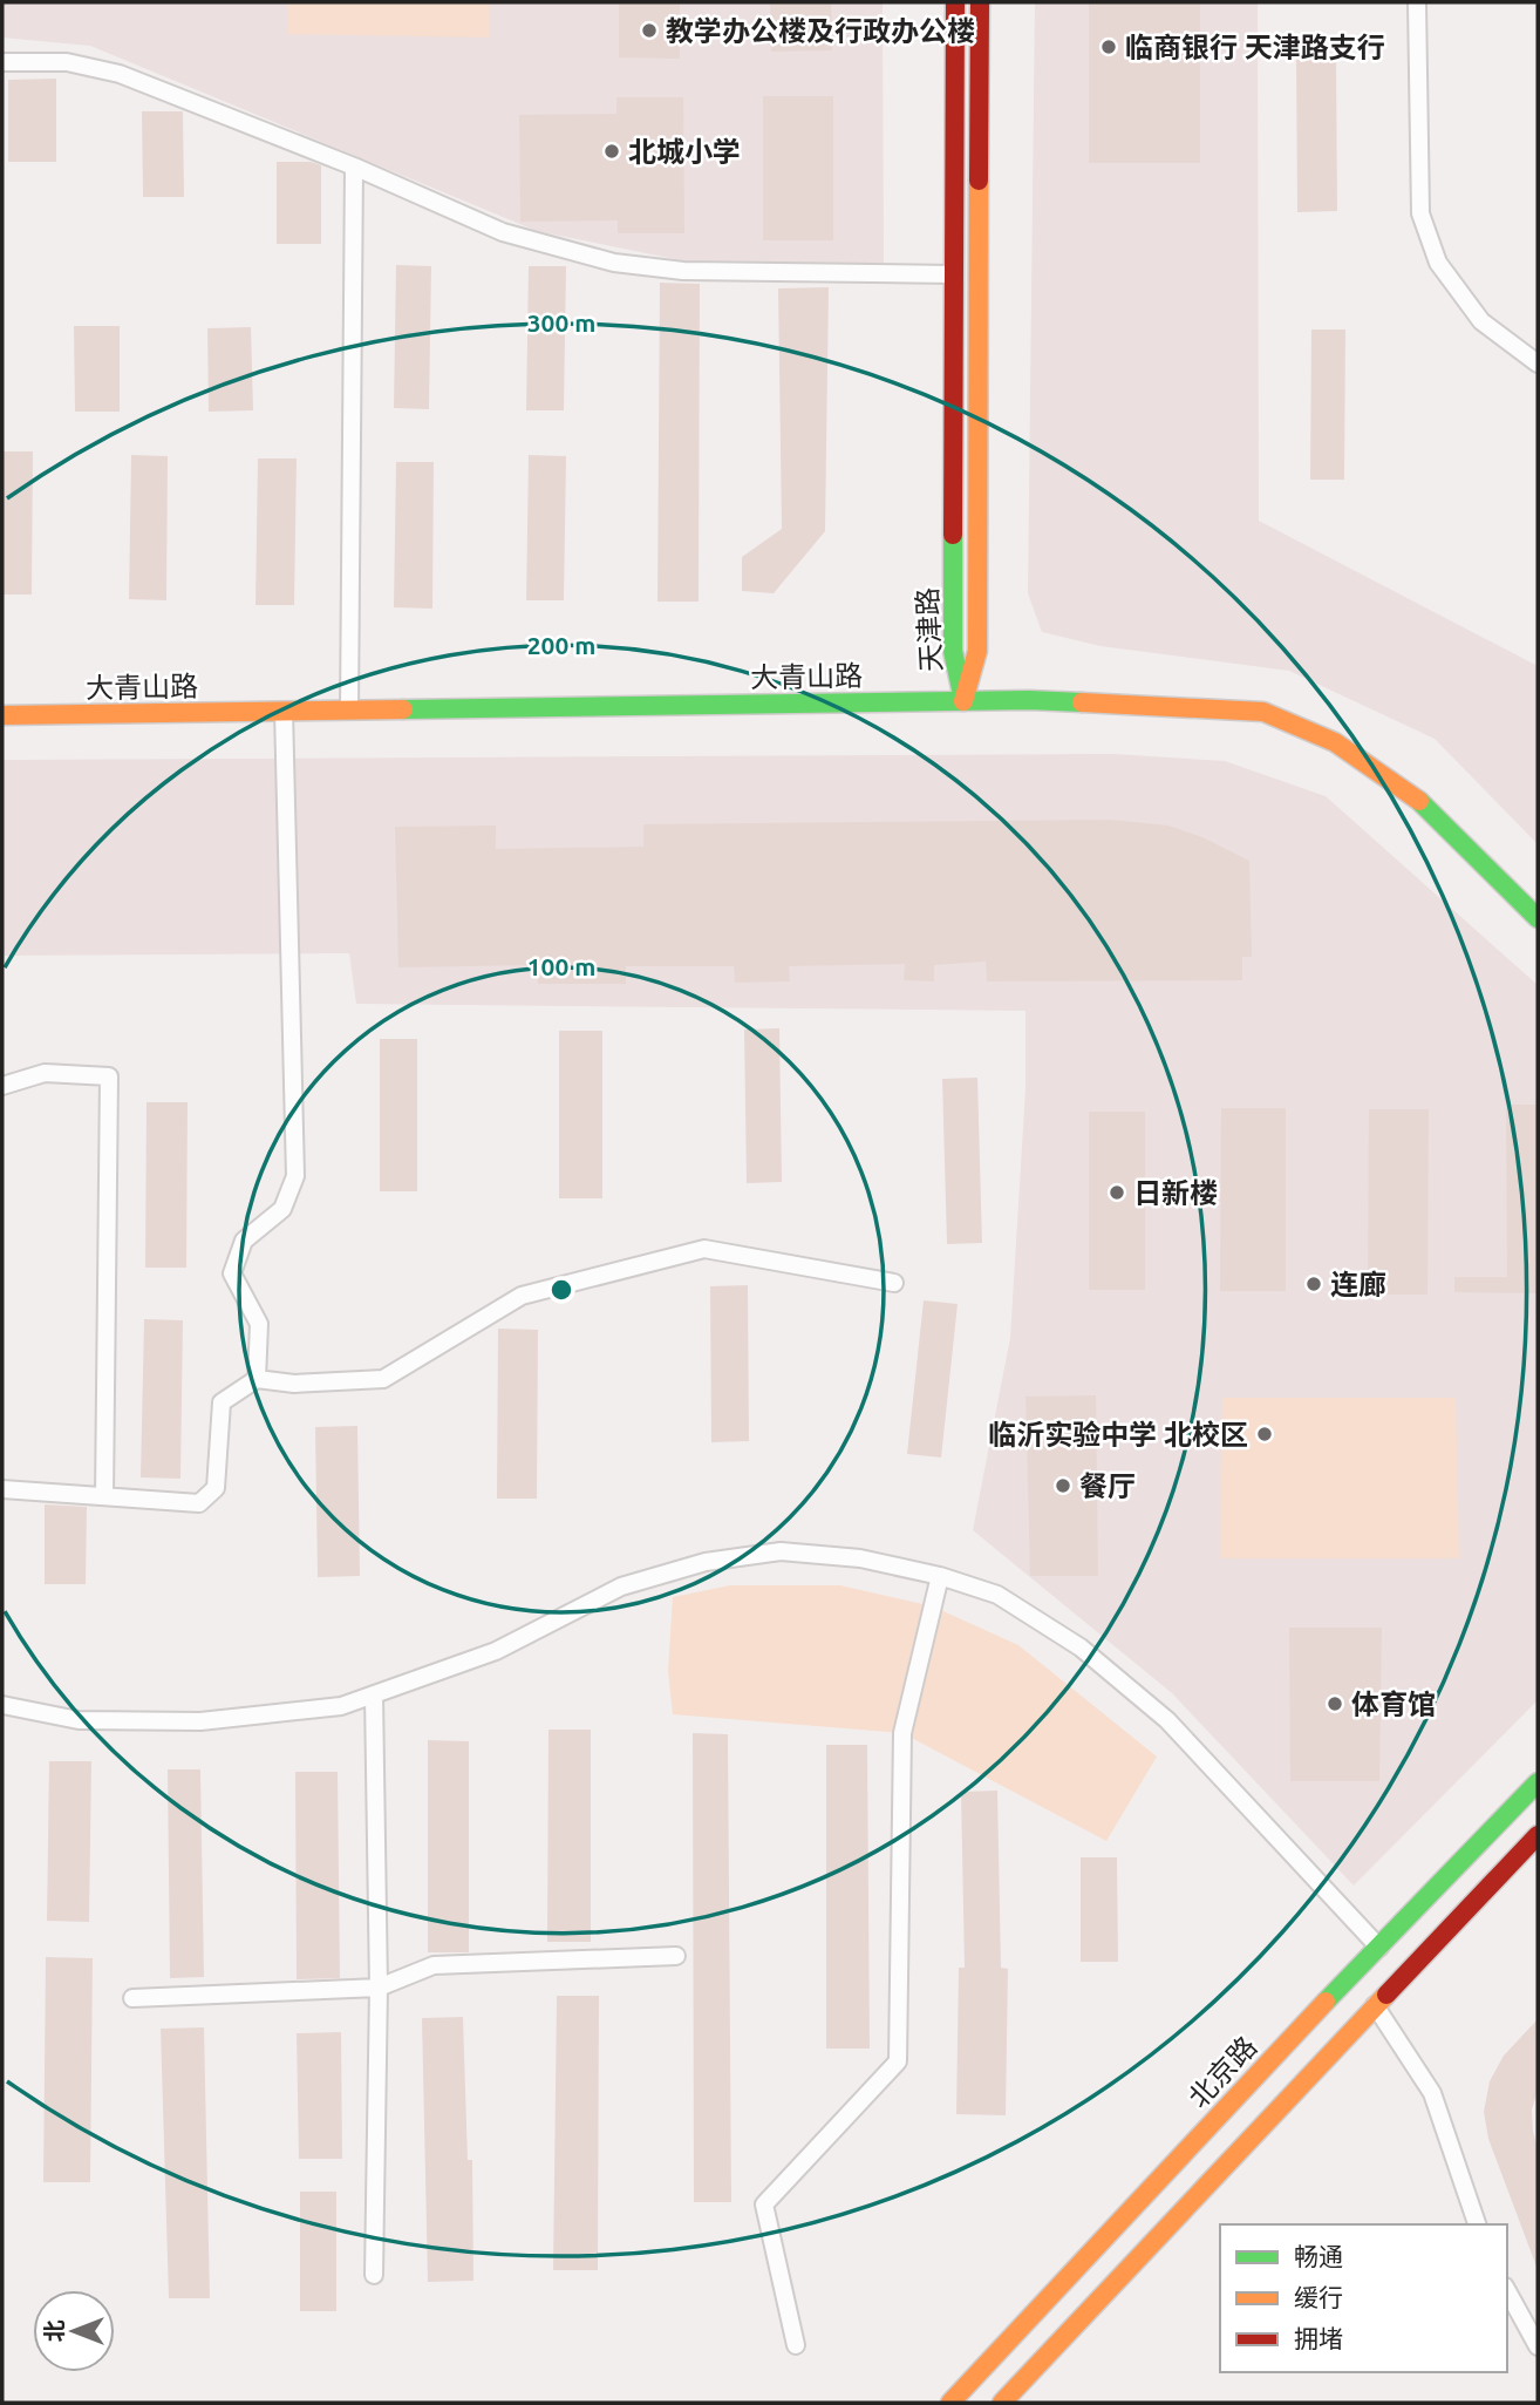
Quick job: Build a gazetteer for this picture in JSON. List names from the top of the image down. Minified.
{"streets":{"main road":["天津路","大青山路","北京路"]},"crossings":[["天津路","大青山路"]],"places":["教学办公楼及行政办公楼","临商银行 天津路支行","北城小学","日新楼","连廊","临沂实验中学 北校区","餐厅","体育馆"],"legend":["畅通","缓行","拥堵"],"north":"left","rings":["300 m","200 m","100 m"]}
